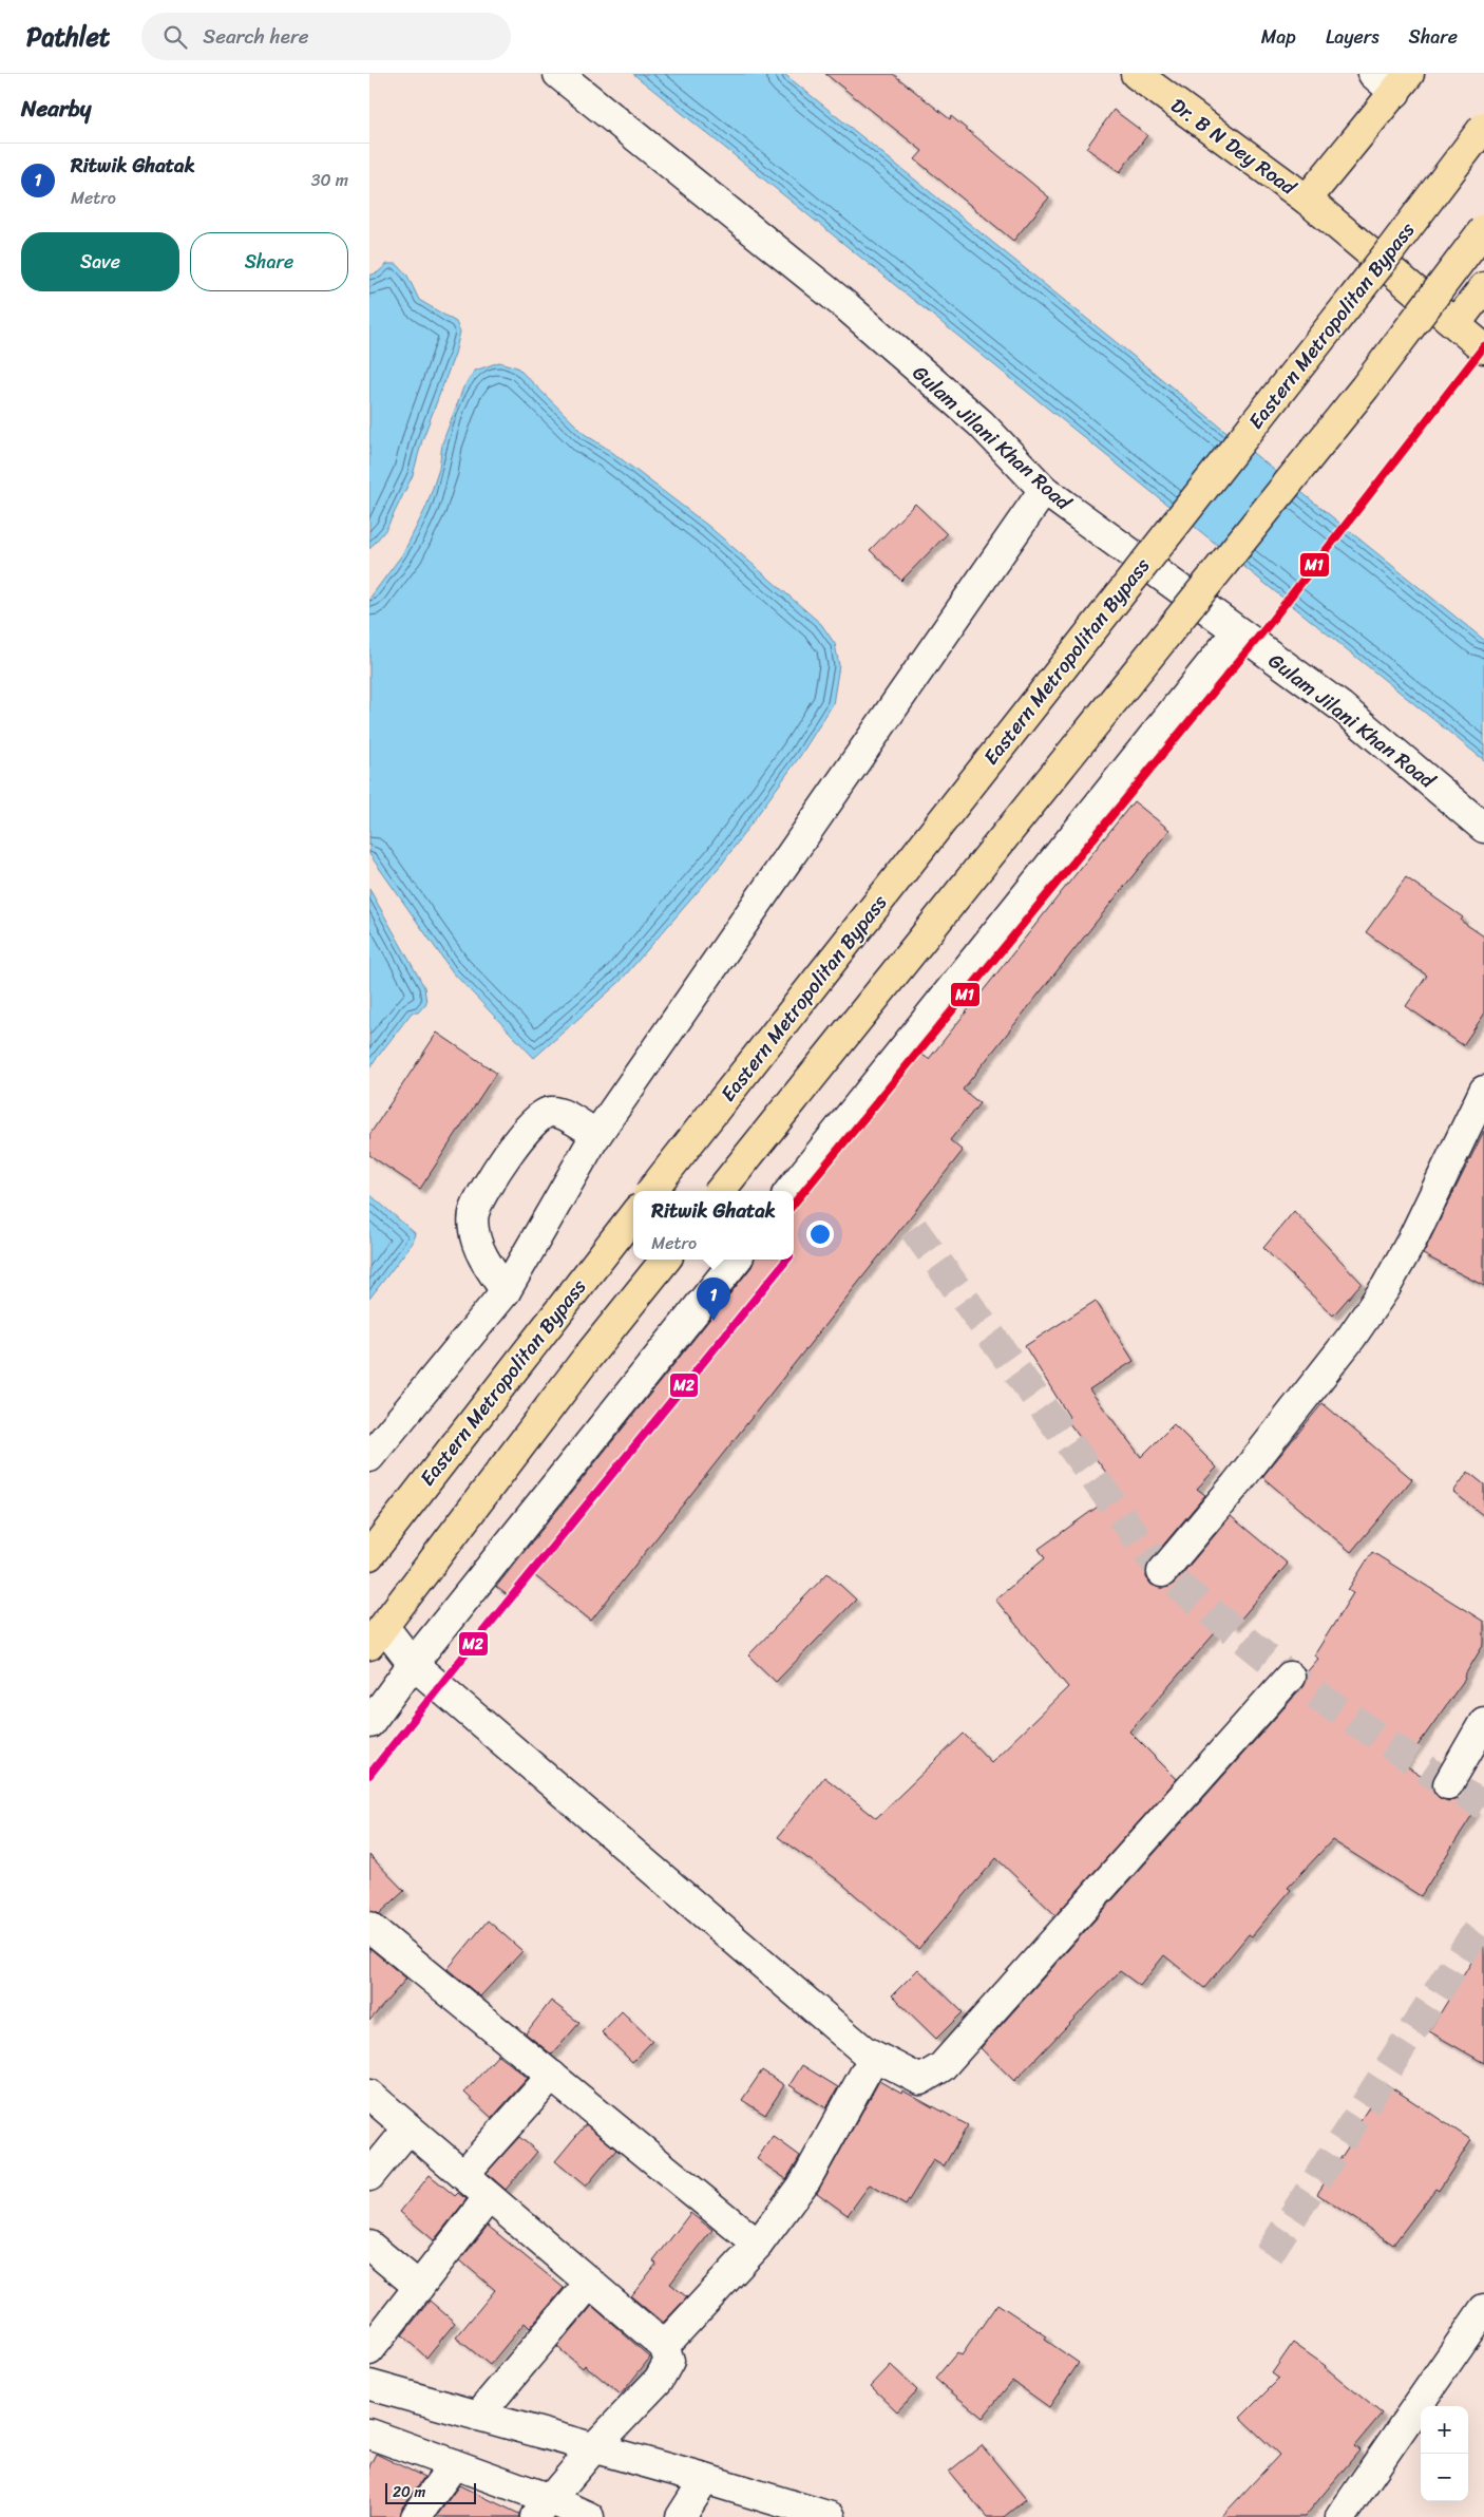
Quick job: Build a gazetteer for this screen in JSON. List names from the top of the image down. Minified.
{"streets":{"main road":["Dr. B N Dey Road","Eastern Metropolitan Bypass"],"street":["Gulam Jilani Khan Road"]},"lines":["transit line M1","transit line M2"],"scale_bar":"20 m","page":{"header":"Pathlet","search":"Search here","nav":["Map","Layers","Share"],"heading":"Nearby","list":[{"mark":"1","name":"Ritwik Ghatak","note":"Metro","value":"30 m"}],"buttons":["Save","Share"],"popup":["Ritwik Ghatak","Metro"],"pins":"1","map_buttons":["+","−"],"scale":"20 m"}}
